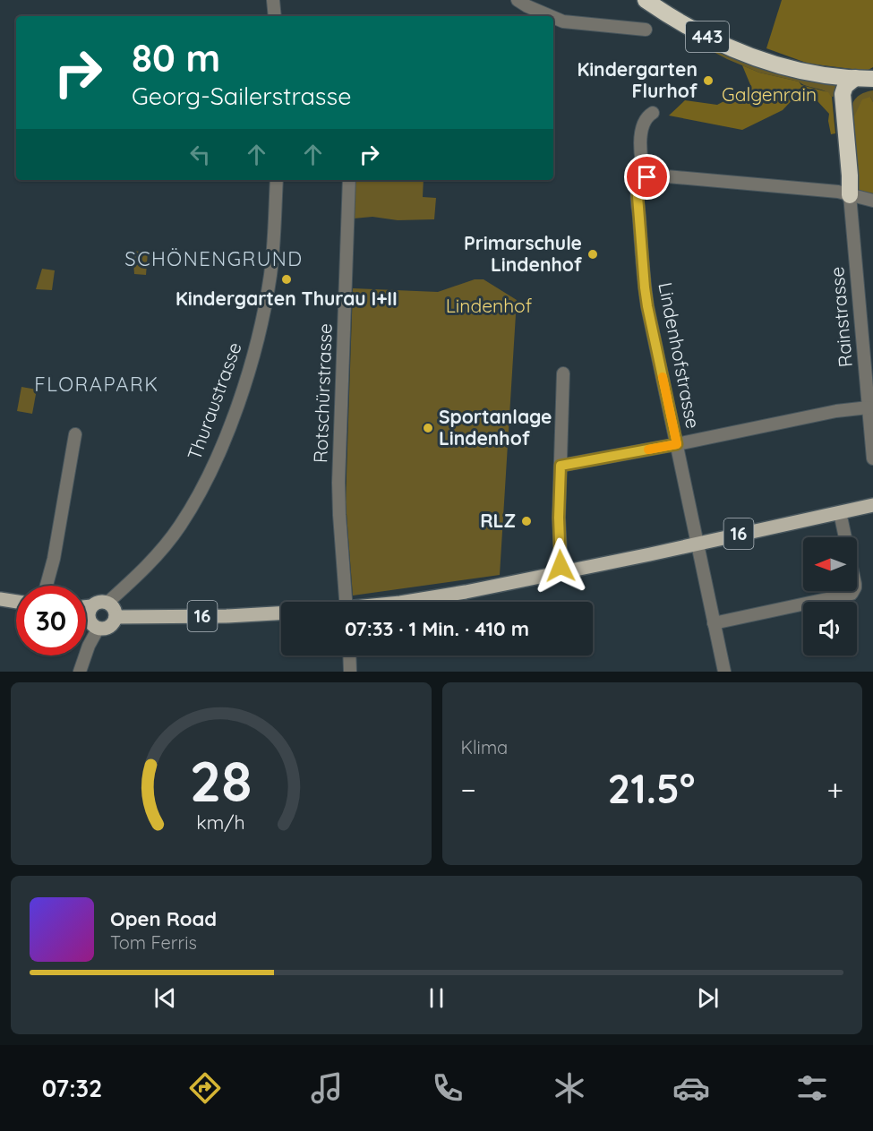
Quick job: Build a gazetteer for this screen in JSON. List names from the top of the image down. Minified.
{"streets":{"highway":["443"],"main road":["16"],"street":["Rainstrasse","Lindenhofstrasse","Rotschürstrasse","Thuraustrasse"]},"crossings":[["Lindenhofstrasse","16"],["Thuraustrasse","16"]],"districts":["SCHÖNENGRUND","FLORAPARK"],"parks":["Galgenrain","Lindenhof"],"places":["Kindergarten Flurhof","Primarschule Lindenhof","Kindergarten Thurau I+II","Sportanlage Lindenhof","RLZ"],"north":"left","page":{"turn":["80 m","Georg-Sailerstrasse"],"limit":"30","trip":"07:33 · 1 Min. · 410 m","tile":"Klima","heat":["−","21.5°","+"],"song":["Open Road","Tom Ferris"],"tabs":"07:32","gauge":["28","km/h"]}}
